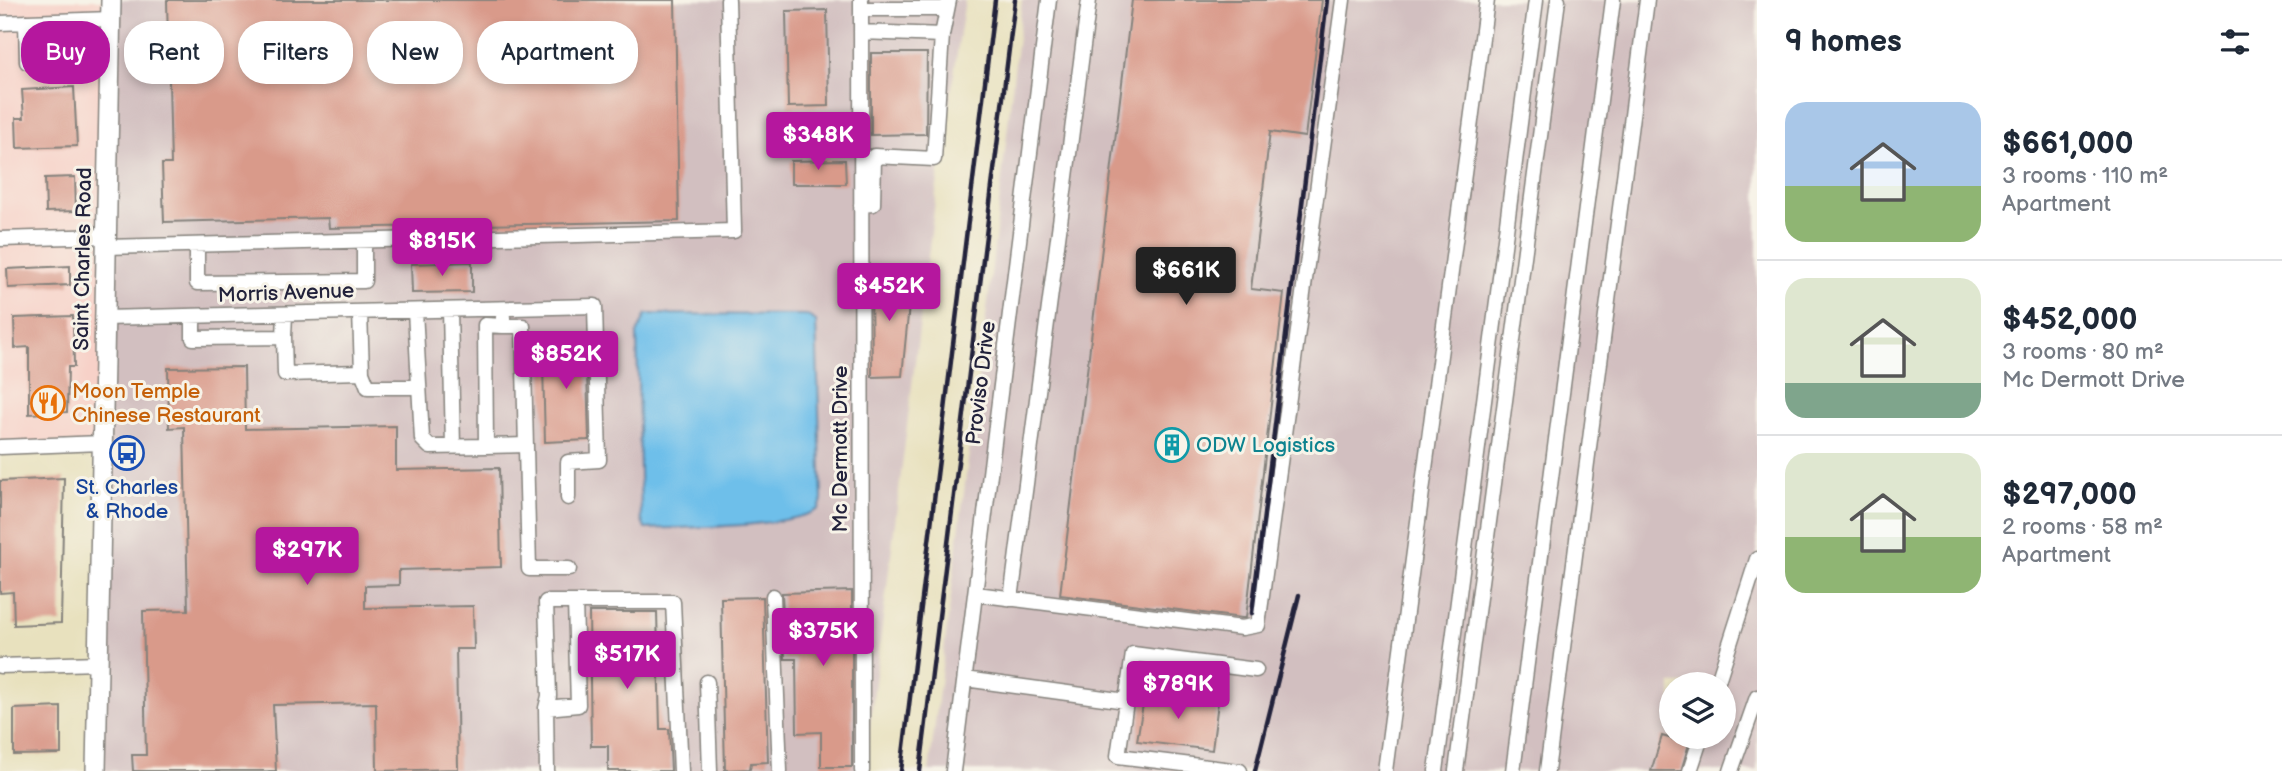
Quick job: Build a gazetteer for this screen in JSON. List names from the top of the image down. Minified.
{"streets":{"main road":["Saint Charles Road"],"street":["Morris Avenue","Proviso Drive","Mc Dermott Drive"]},"crossings":[["Saint Charles Road","Morris Avenue"]],"places":{"restaurant":["Moon Temple Chinese Restaurant"],"building":["ODW Logistics"],"bus stop":["St. Charles & Rhode"]},"page":{"heading":"9 homes","chip":["Buy","Rent","Filters","New","Apartment"],"list":[{"name":"$661,000","note":"3 rooms · 110 m² · Apartment"},{"name":"$452,000","note":"3 rooms · 80 m² · Mc Dermott Drive"},{"name":"$297,000","note":"2 rooms · 58 m² · Apartment"}],"price":["$348K","$815K","$661K","$452K","$852K","$297K","$375K","$517K","$789K"]}}
